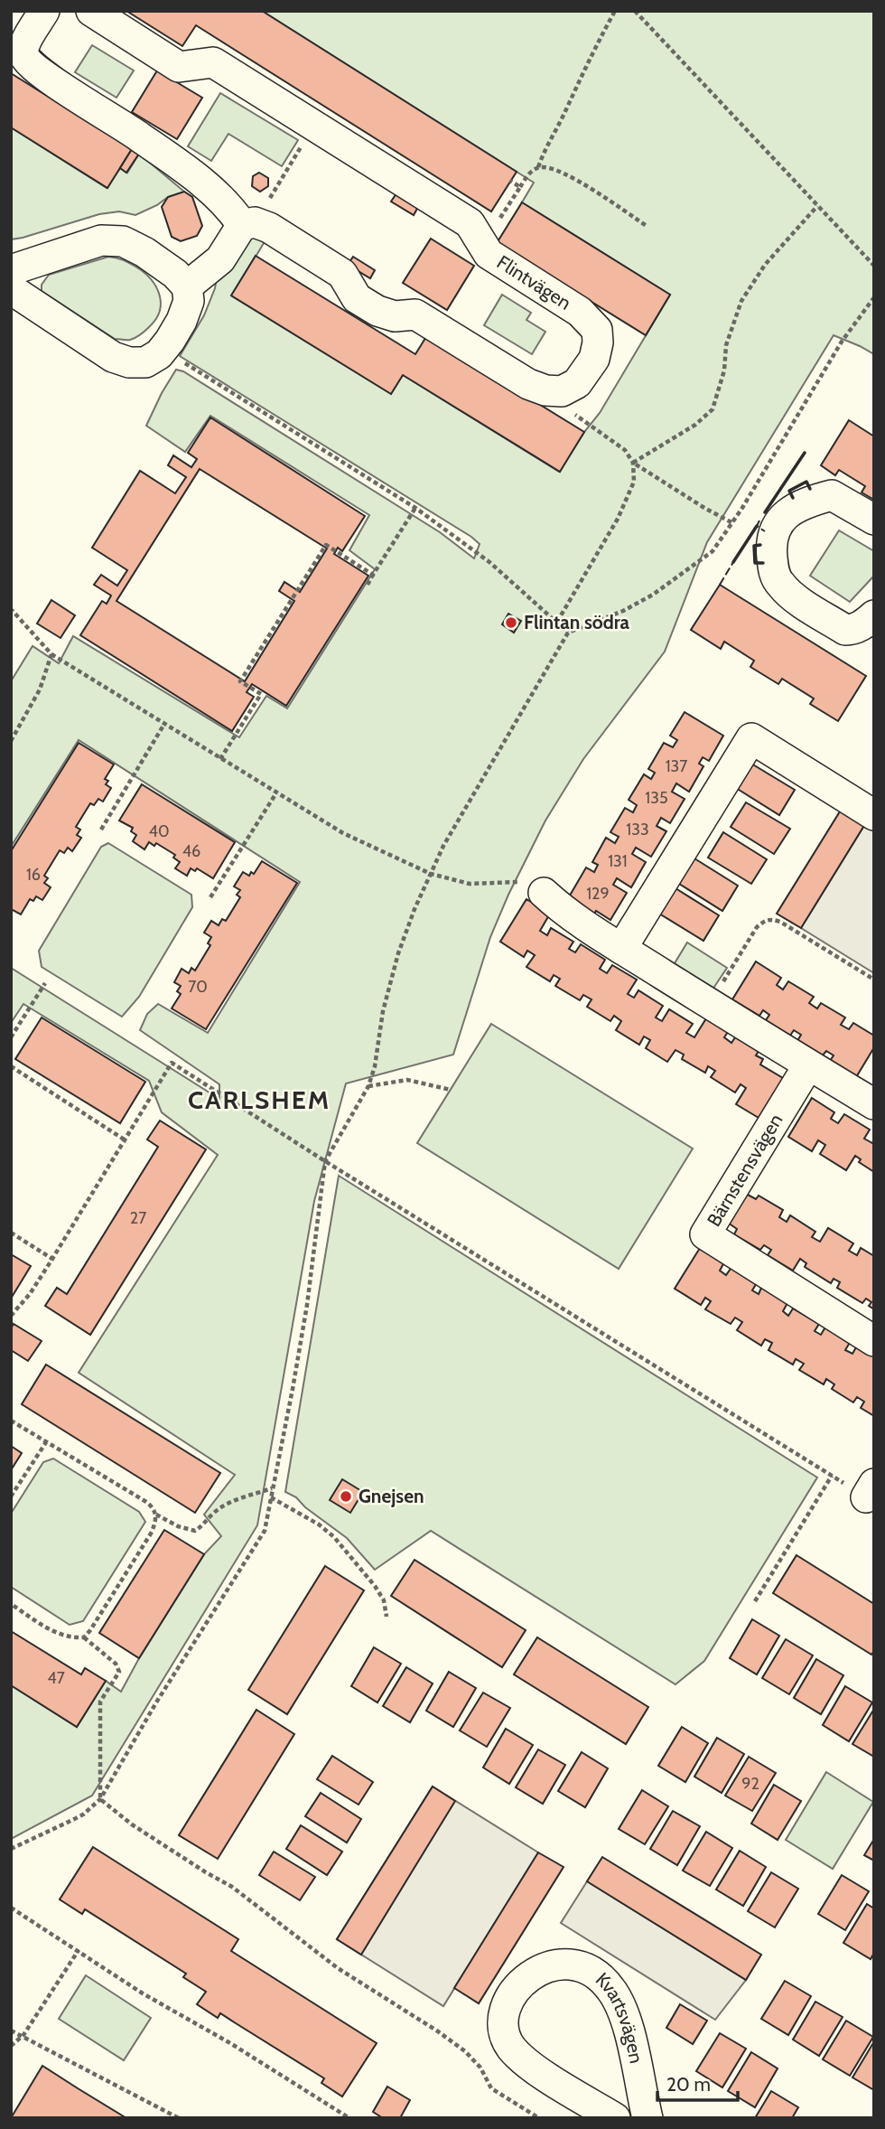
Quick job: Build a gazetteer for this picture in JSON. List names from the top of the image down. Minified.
{"streets":{"street":["Flintvägen","Bärnstensvägen","Kvartsvägen"]},"districts":["CARLSHEM"],"places":["Flintan södra","Gnejsen"],"house_numbers":["137","135","133","40","46","131","16","129","70","27","47","92"],"scale_bar":"20 m"}
